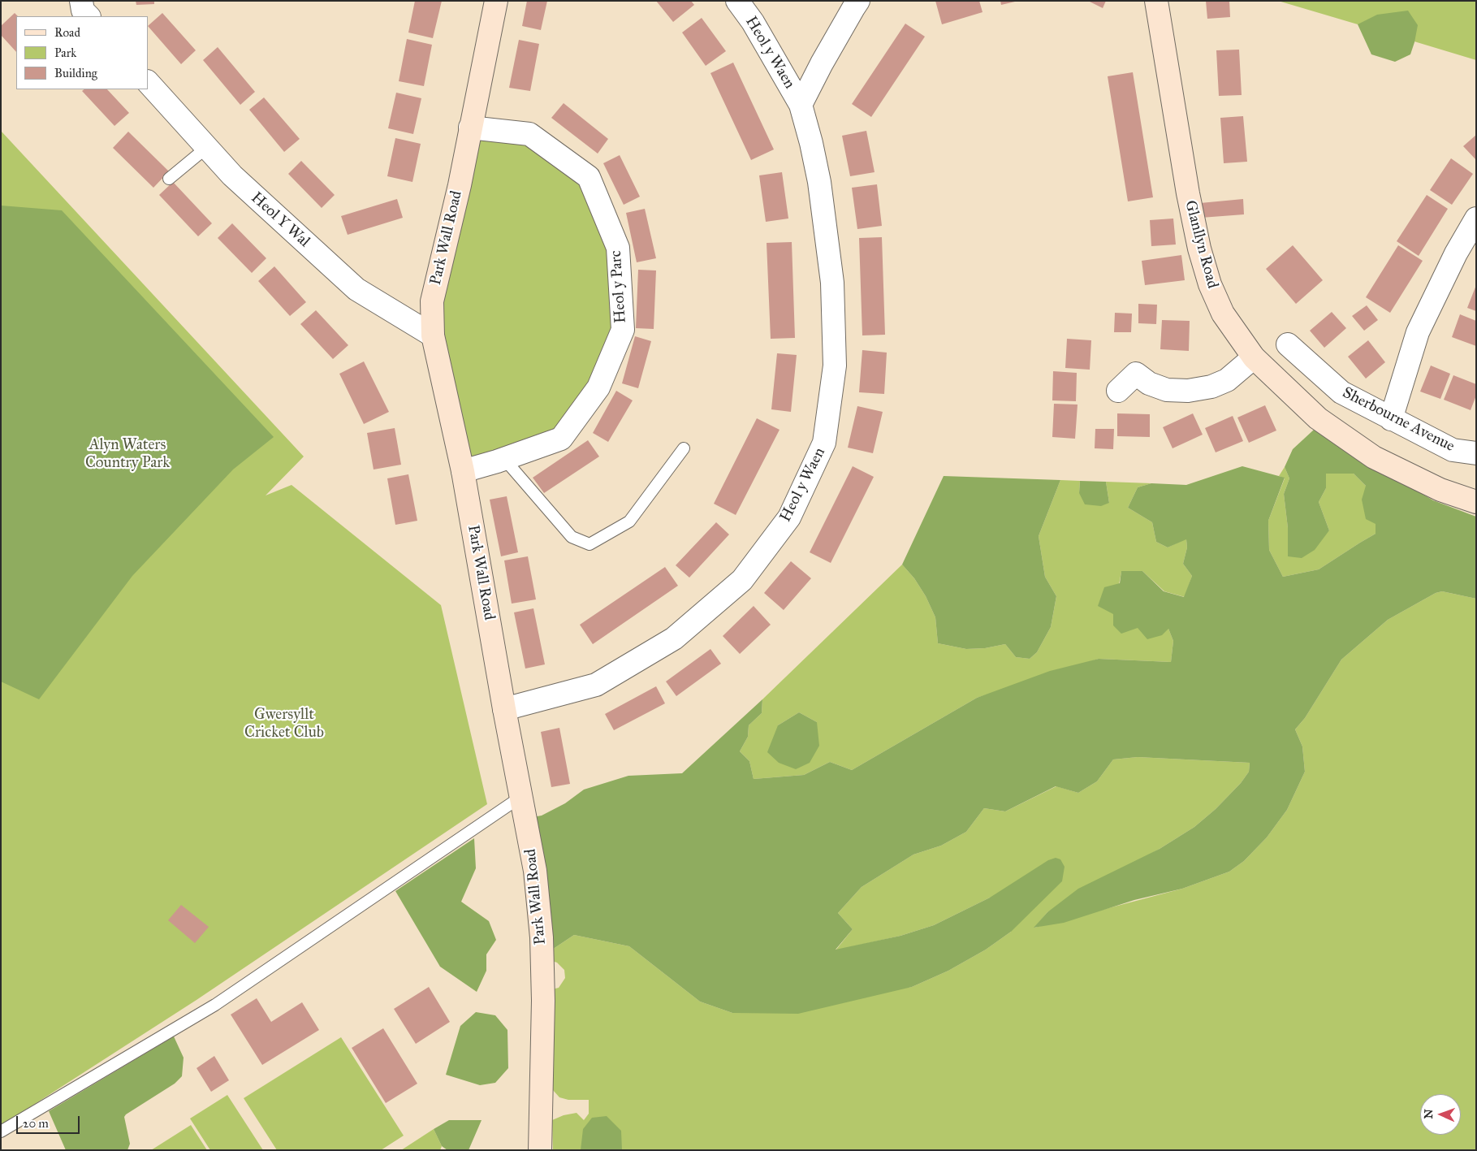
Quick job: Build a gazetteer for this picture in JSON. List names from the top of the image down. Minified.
{"streets":{"street":["Heol y Waen","Heol Y Wal","Park Wall Road","Glanllyn Road","Heol y Parc","Sherbourne Avenue"]},"crossings":[["Heol y Waen","Park Wall Road"],["Heol Y Wal","Park Wall Road"],["Park Wall Road","Heol y Parc"]],"parks":["Alyn Waters Country Park","Gwersyllt Cricket Club"],"legend":["Road","Park","Building"],"scale_bar":"20 m","north":"left"}
